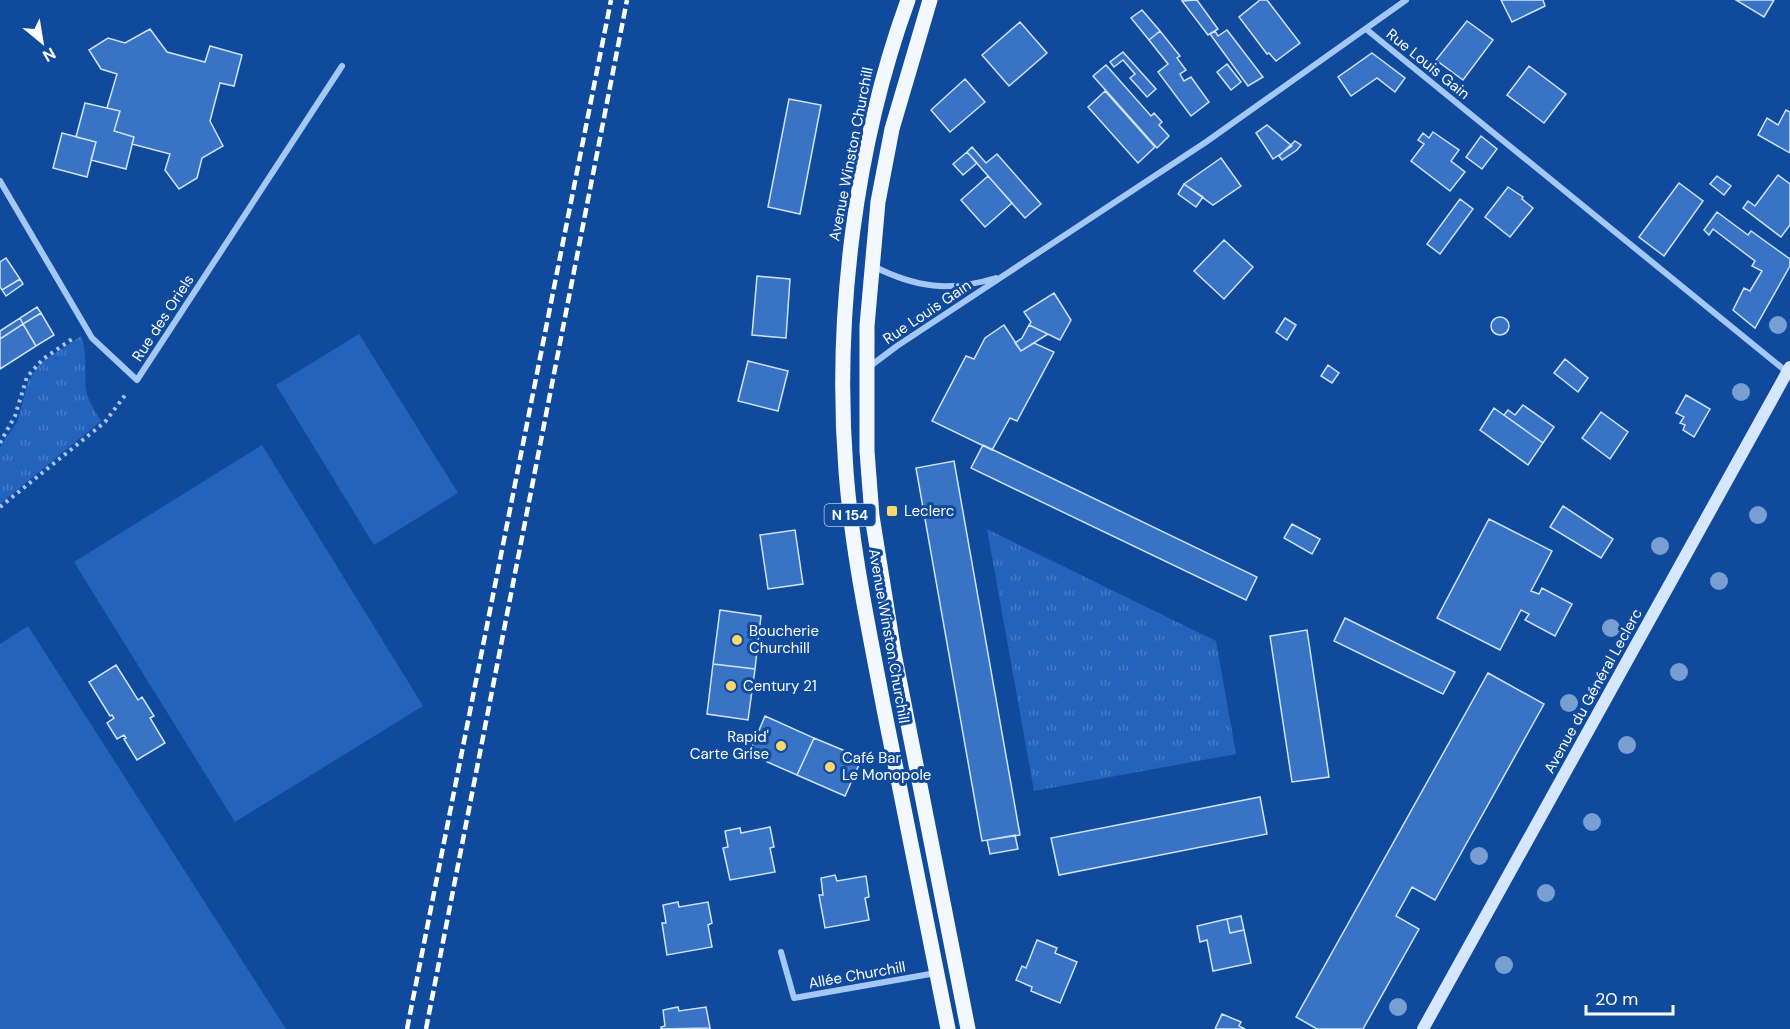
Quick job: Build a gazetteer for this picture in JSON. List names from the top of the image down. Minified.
{"streets":{"main road":["Avenue Winston Churchill","N 154","Avenue du Général Leclerc"],"street":["Rue Louis Gain","Rue des Oriels","Allée Churchill"]},"crossings":[["Rue Louis Gain","Avenue Winston Churchill"],["Rue Louis Gain","Avenue du Général Leclerc"],["Avenue Winston Churchill","Allée Churchill"]],"places":{"transit":["Leclerc"],"other":["Boucherie Churchill","Century 21","Rapid' Carte Grise","Café Bar Le Monopole"]},"scale_bar":"20 m","north":"bottom right"}
